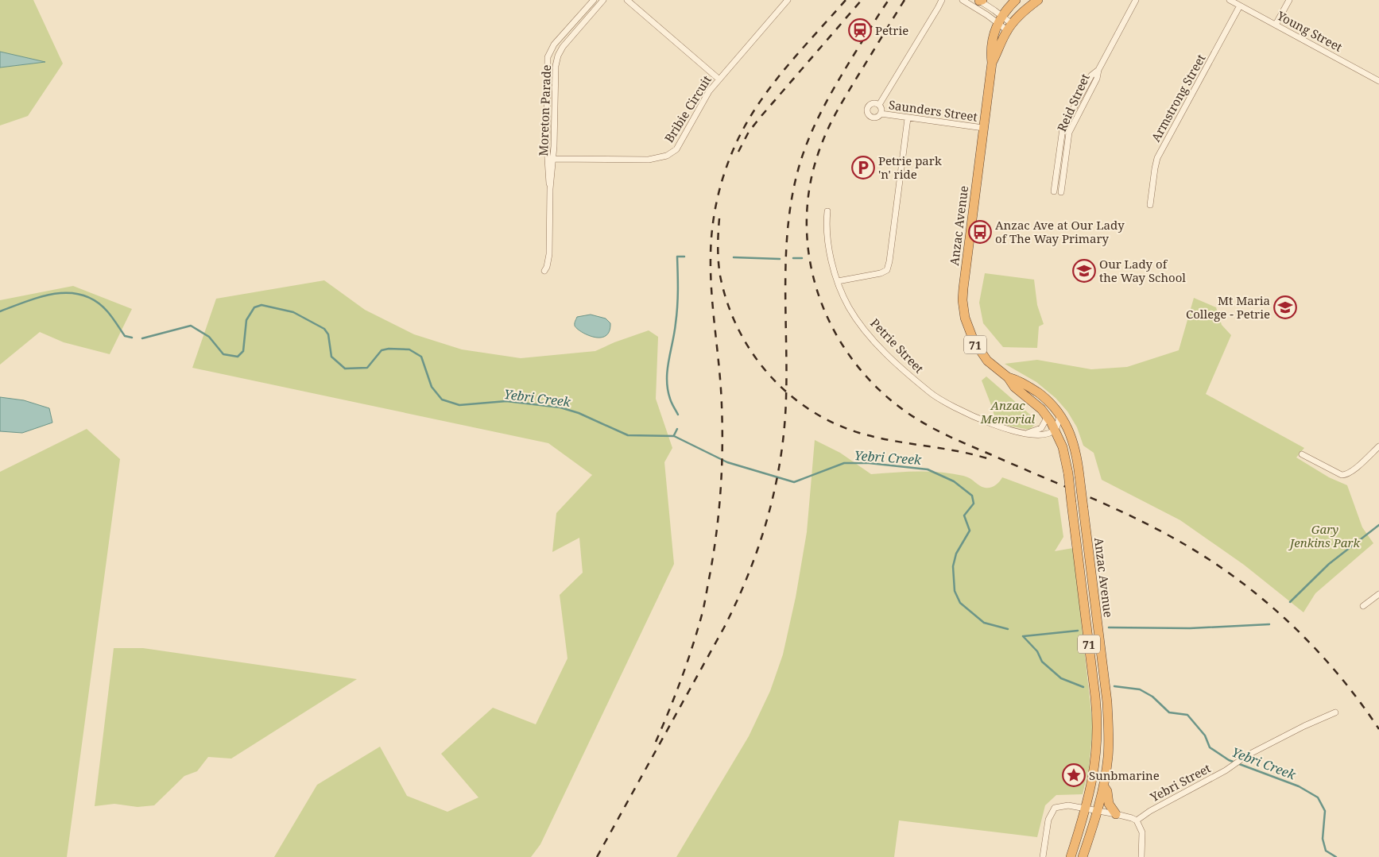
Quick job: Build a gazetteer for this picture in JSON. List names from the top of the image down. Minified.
{"streets":{"highway":["Anzac Avenue","71"],"street":["Young Street","Armstrong Street","Reid Street","Bribie Circuit","Moreton Parade","Saunders Street","Petrie Street","Yebri Street"]},"crossings":[["Young Street","Armstrong Street"],["Bribie Circuit","Moreton Parade"],["Saunders Street","Anzac Avenue"],["Anzac Avenue","Petrie Street"]],"water":["Yebri Creek"],"parks":["Anzac Memorial","Gary Jenkins Park"],"places":{"station":["Petrie"],"parking":["Petrie park 'n' ride"],"bus stop":["Anzac Ave at Our Lady of The Way Primary"],"school or university":["Our Lady of the Way School","Mt Maria College - Petrie"],"place":["Sunbmarine"]}}
